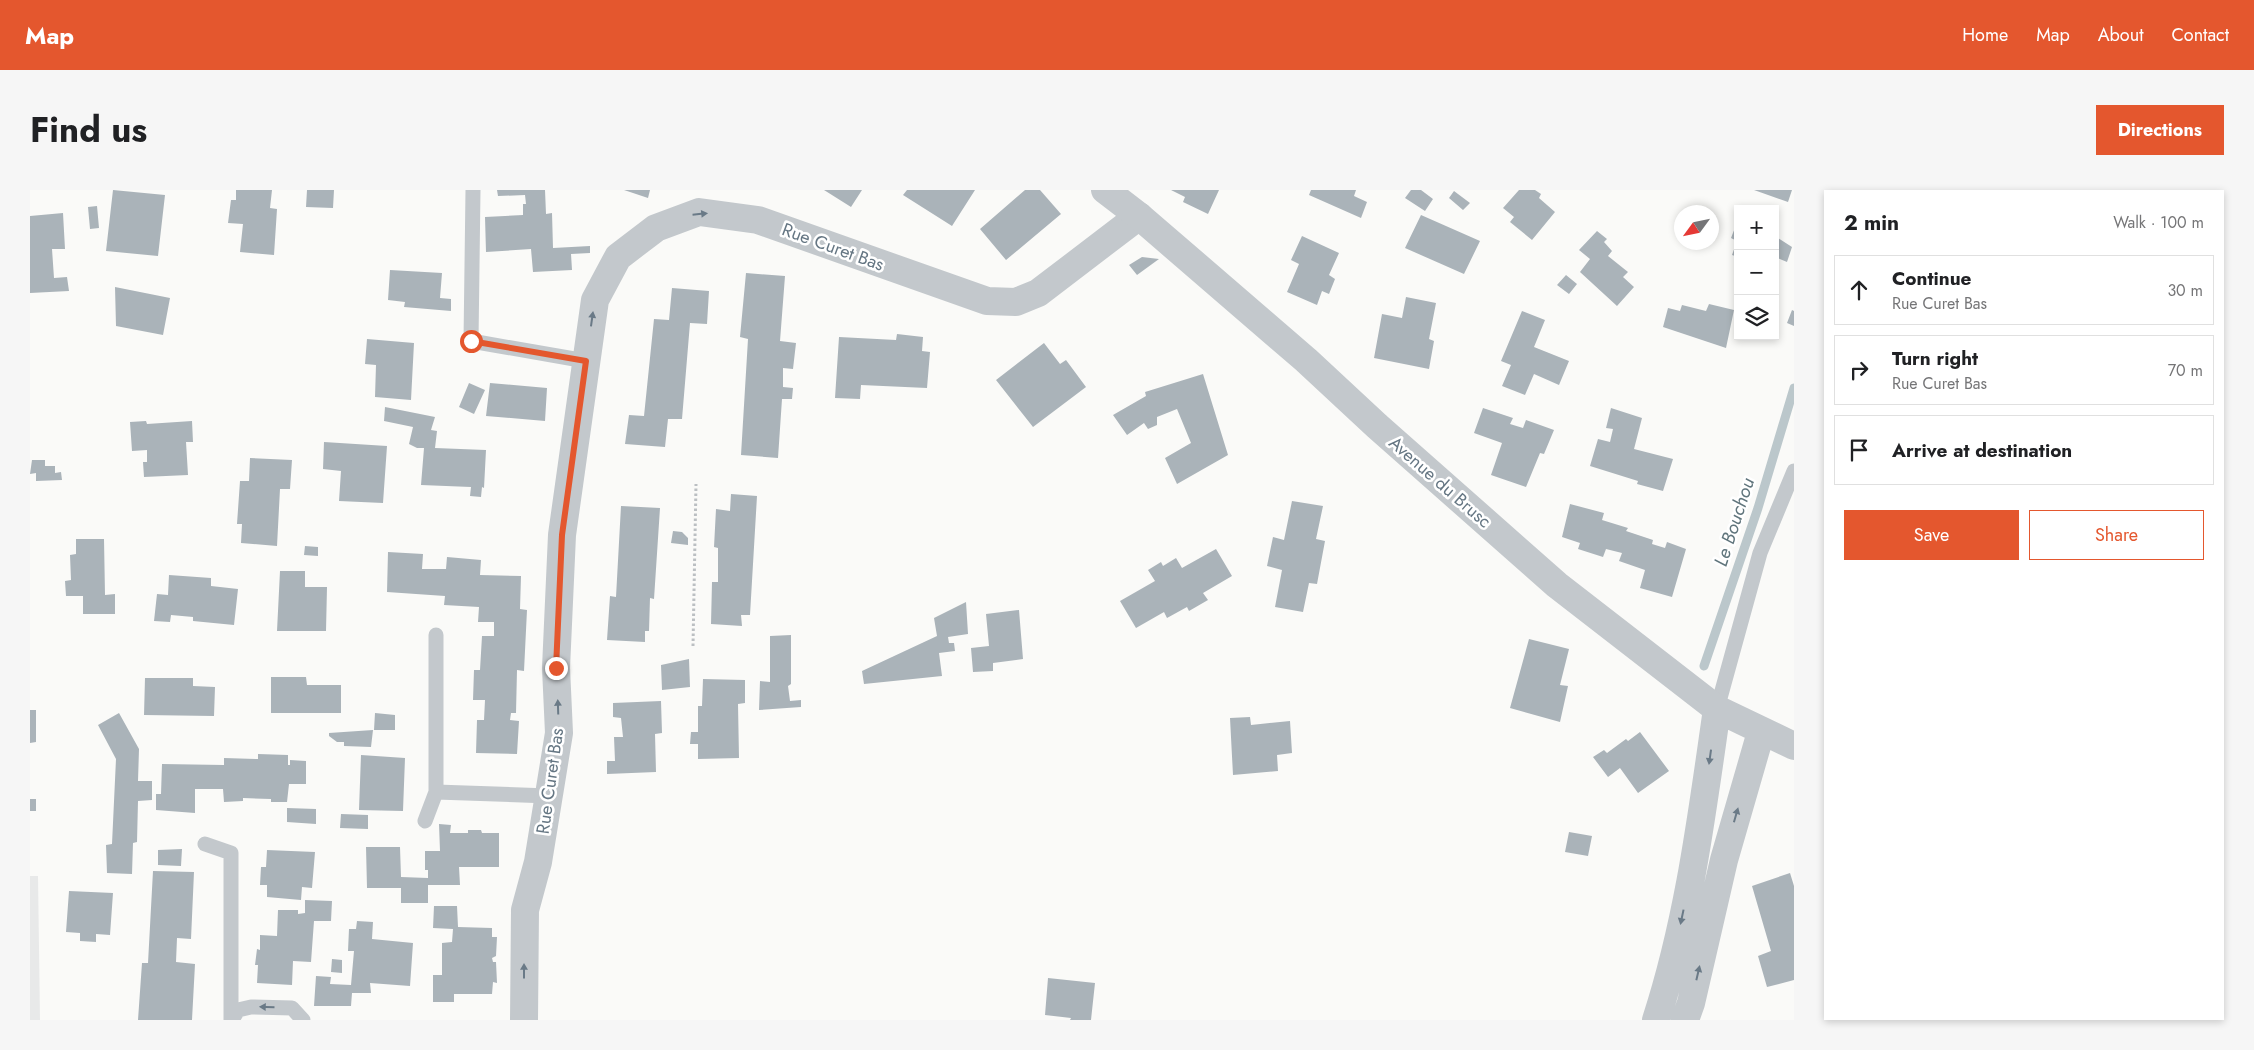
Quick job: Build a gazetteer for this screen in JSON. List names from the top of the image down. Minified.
{"streets":{"street":["Rue Curet Bas","Avenue du Brusc"]},"crossings":[["Rue Curet Bas","Avenue du Brusc"]],"water":["Le Bouchou"],"north":"bottom left","page":{"header":"Map","nav":["Home","Map","About","Contact"],"title":"Find us","buttons":["Directions",["Save","Share"]],"heading":["2 min","Walk · 100 m"],"map_buttons":["+","−"],"list":[["Continue","Rue Curet Bas","30 m"],["Turn right","Rue Curet Bas","70 m"],"Arrive at destination"]}}
